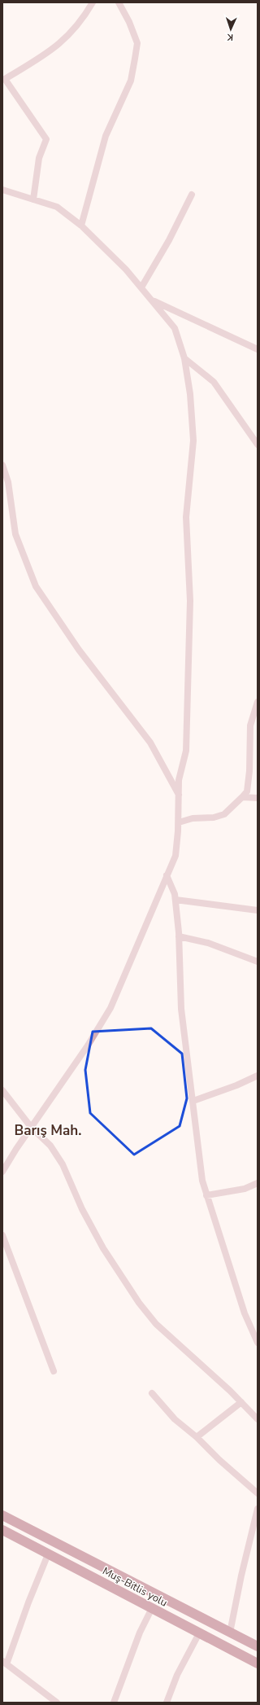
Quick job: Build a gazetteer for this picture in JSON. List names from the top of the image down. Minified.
{"streets":{"highway":["Muş-Bitlis yolu"]},"districts":["Barış Mah."],"north":"bottom"}
